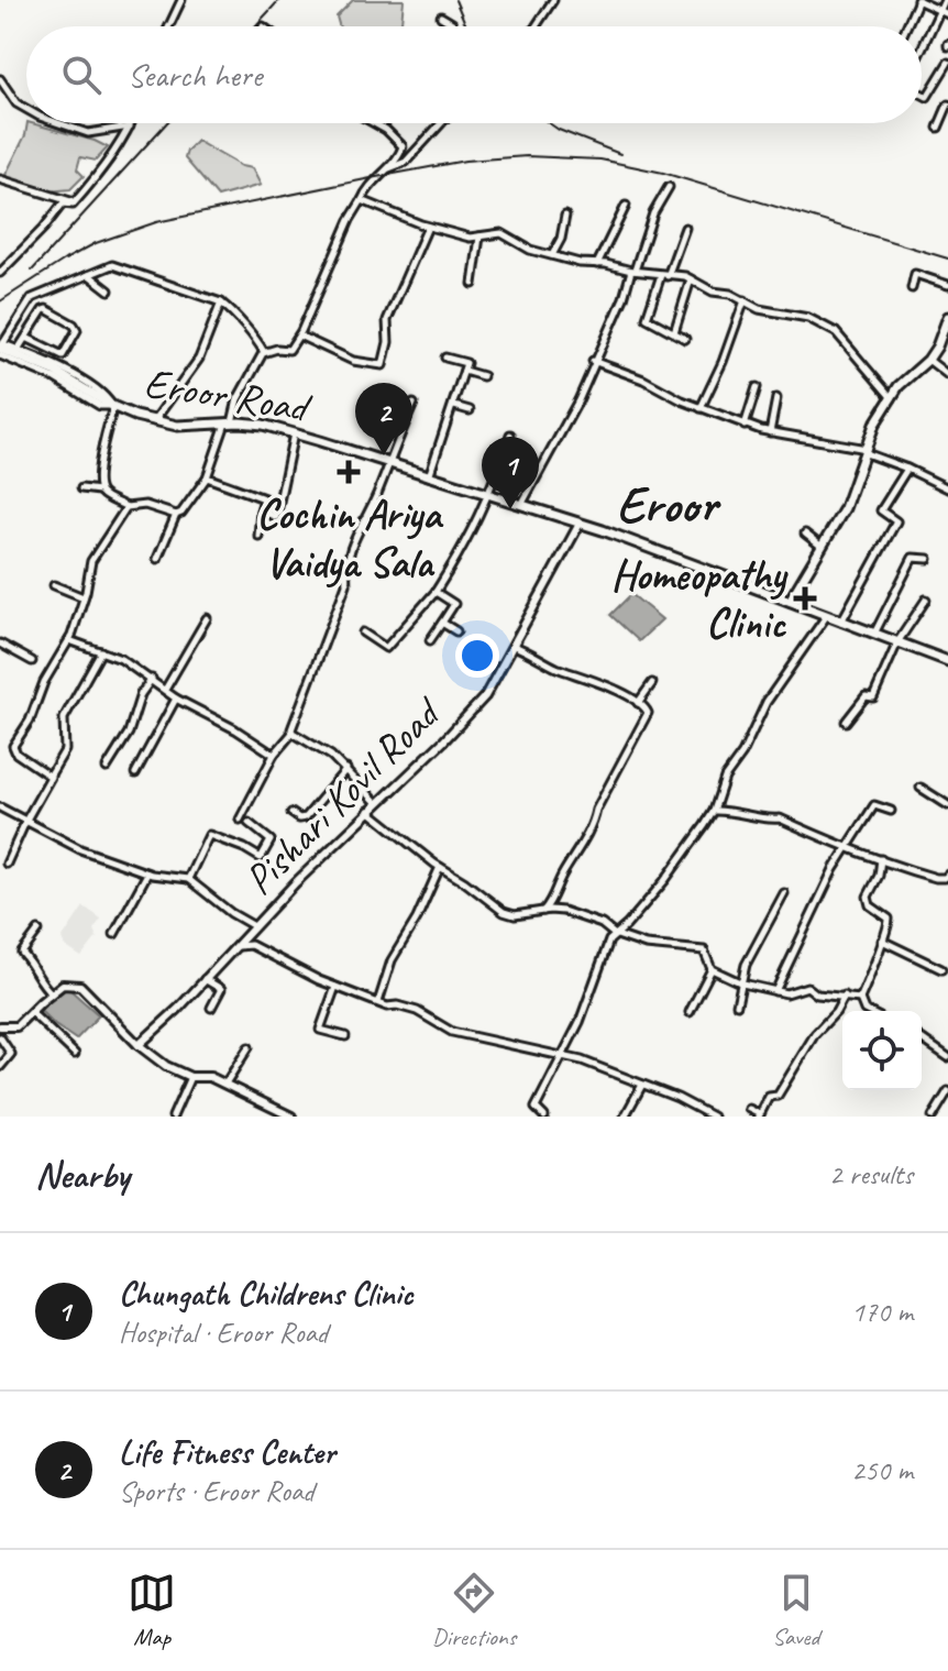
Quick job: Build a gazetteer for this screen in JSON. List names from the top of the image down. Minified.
{"streets":{"main road":["Eroor Road"],"street":["Pishari Kovil Road"]},"crossings":[["Eroor Road","Pishari Kovil Road"]],"districts":["Eroor"],"places":{"health":["Cochin Ariya Vaidya Sala","Homeopathy Clinic"]},"page":{"search":"Search here","pins":["2","1"],"heading":["Nearby","2 results"],"list":[{"mark":"1","name":"Chungath Childrens Clinic","note":"Hospital · Eroor Road","value":"170 m"},{"mark":"2","name":"Life Fitness Center","note":"Sports · Eroor Road","value":"250 m"}],"nav":["Map","Directions","Saved"]}}
